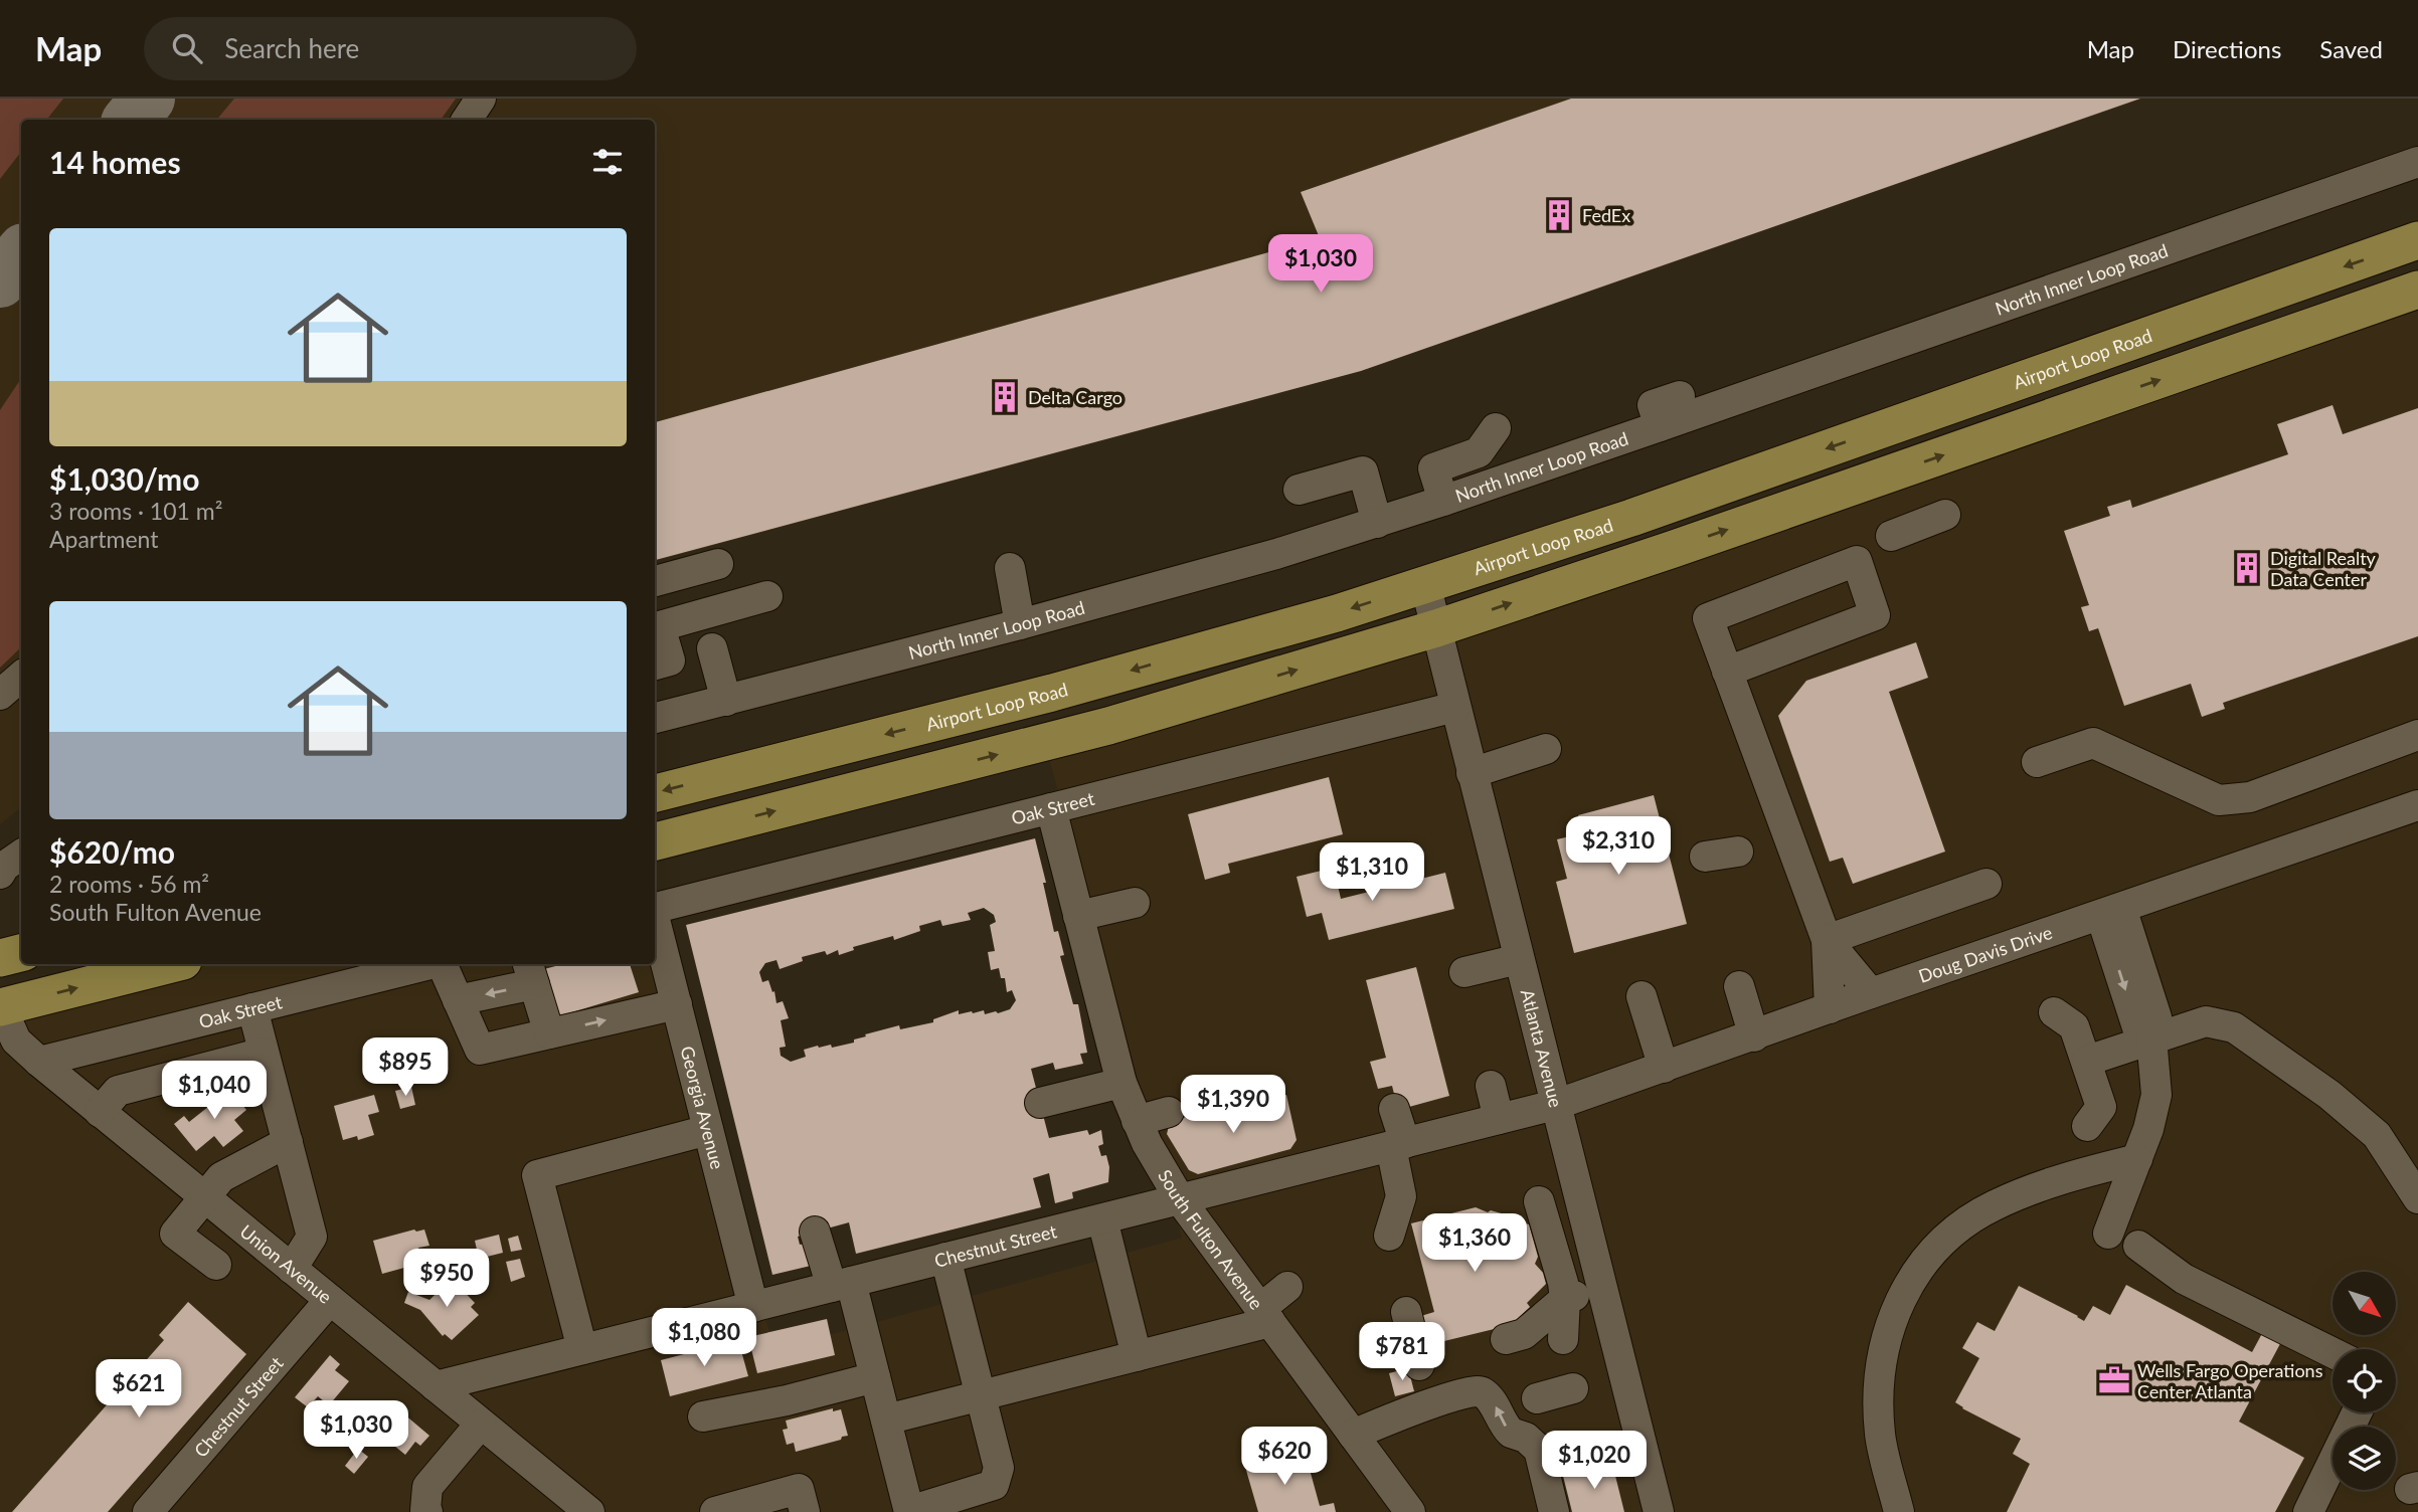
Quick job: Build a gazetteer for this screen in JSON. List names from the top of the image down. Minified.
{"streets":{"main road":["Airport Loop Road"],"street":["North Inner Loop Road","Oak Street","Doug Davis Drive","Atlanta Avenue","Georgia Avenue","South Fulton Avenue","Chestnut Street","Union Avenue"]},"crossings":[["Airport Loop Road","Atlanta Avenue"],["Oak Street","Atlanta Avenue"],["Oak Street","South Fulton Avenue"],["Oak Street","Union Avenue"],["Doug Davis Drive","Atlanta Avenue"],["Doug Davis Drive","Chestnut Street"],["Atlanta Avenue","Chestnut Street"],["Georgia Avenue","Chestnut Street"],["South Fulton Avenue","Chestnut Street"],["Chestnut Street","Union Avenue"]],"places":{"building":["FedEx","Delta Cargo","Digital Realty Data Center"],"office":["Wells Fargo Operations Center Atlanta"]},"north":"bottom right","page":{"header":"Map","search":"Search here","nav":["Map","Directions","Saved"],"heading":"14 homes","list":[{"name":"$1,030/mo","note":"3 rooms · 101 m² · Apartment"},{"name":"$620/mo","note":"2 rooms · 56 m² · South Fulton Avenue"}],"price":["$1,030","$2,310","$1,310","$895","$1,040","$1,390","$1,360","$950","$1,080","$781","$621","$1,030","$620","$1,020"]}}
